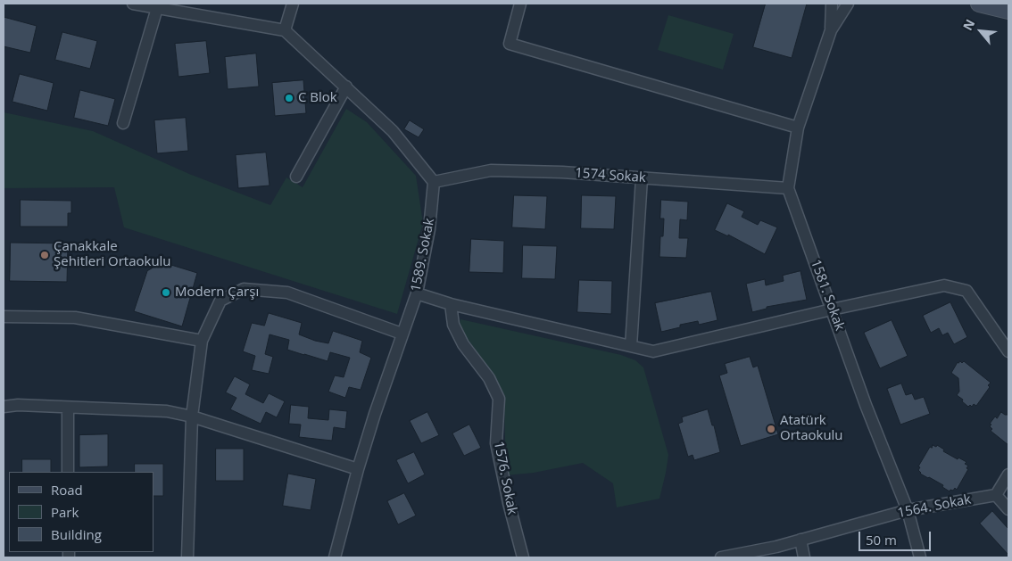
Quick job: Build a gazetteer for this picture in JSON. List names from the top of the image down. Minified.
{"streets":{"street":["1574 Sokak","1589. Sokak","1581. Sokak","1576. Sokak","1564. Sokak"]},"crossings":[["1574 Sokak","1589. Sokak"],["1574 Sokak","1581. Sokak"],["1581. Sokak","1564. Sokak"]],"places":["C Blok","Çanakkale Şehitleri Ortaokulu","Modern Çarşı","Atatürk Ortaokulu"],"legend":["Road","Park","Building"],"scale_bar":"50 m","north":"top left"}
